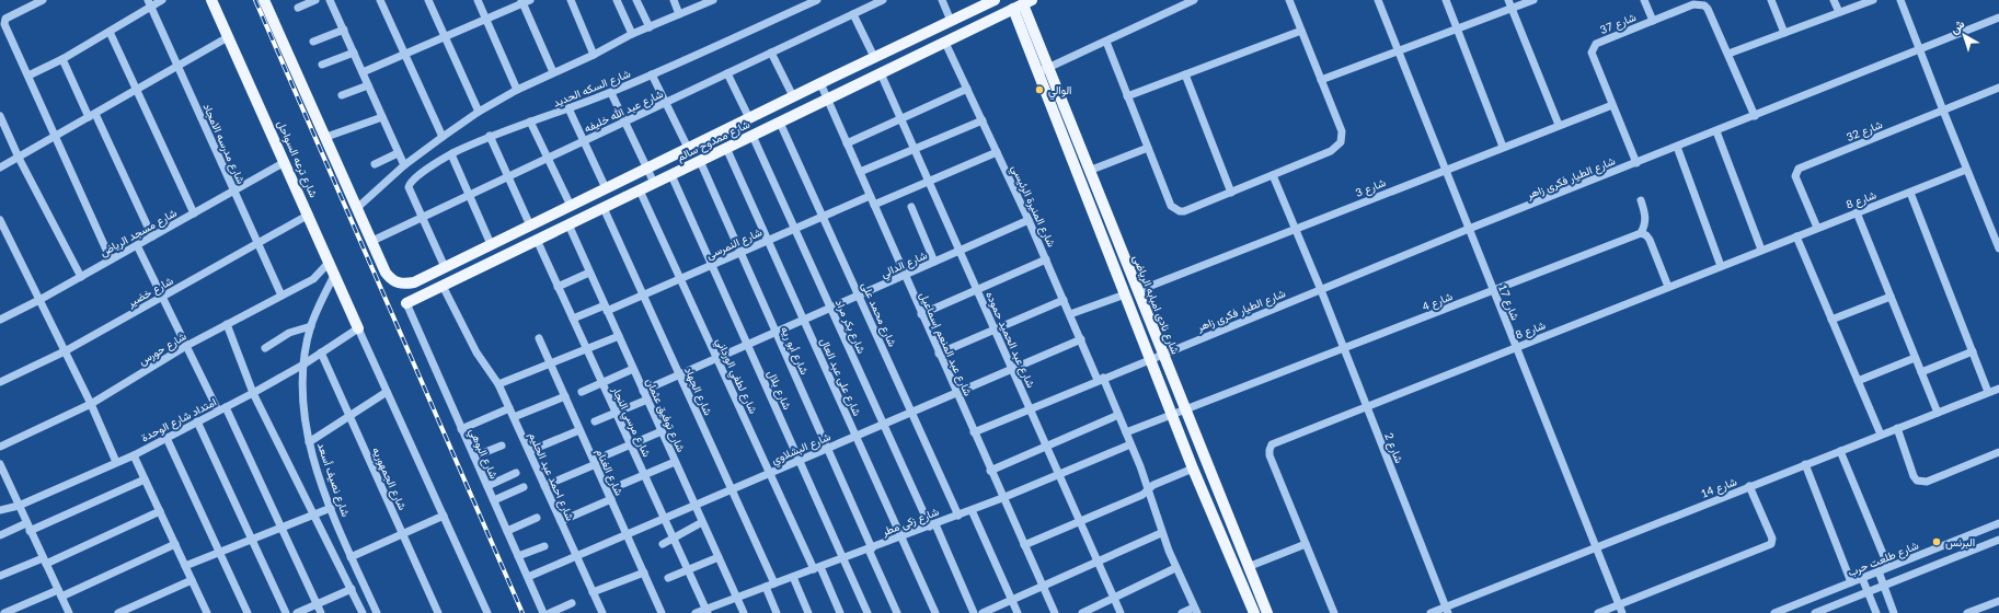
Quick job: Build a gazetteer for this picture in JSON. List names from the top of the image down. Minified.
{"streets":{"main road":["شارع ممدوح سالم","شارع ترعه السواحل","شارع نادى امبابه الرياضى"],"street":["شارع 37","شارع السكه الحديد","شارع عبد الله خليفه","شارع 32","شارع مدرسه الامجاد","شارع الطيار فكرى زاهر","شارع 3","شارع 8","شارع المنيرة الرئيسي","شارع مسجد الرياض","شارع النمرسى","شارع الدالي","شارع خضير","شارع 4","شارع 17","شارع محمد على","شارع بكر مراد","شارع عبد الحميد حموده","شارع عبد المنعم إسماعيل","شارع حورس","شارع أبو ريه","شارع لطفي الورداني","شارع على عبد العال","شارع بلال","شارع الجهاد","شارع توفيق عثمان","امتداد شارع الوحدة","شارع مرسي النجار","شارع البشلاوي","شارع 2","شارع البوهي","شارع الغنام","شارع احمد عبد الحليم","شارع الجمهوريه","شارع نصيف أسعد","شارع 14","شارع زكى مطر","شارع طلعت حرب"]},"crossings":[["شارع 37","شارع الطيار فكرى زاهر"],["شارع 37","شارع 3"],["شارع السكه الحديد","شارع عبد الله خليفه"],["شارع عبد الله خليفه","شارع ممدوح سالم"],["شارع 32","شارع 8"],["شارع ممدوح سالم","شارع المنيرة الرئيسي"],["شارع ممدوح سالم","شارع نادى امبابه الرياضى"],["شارع ممدوح سالم","شارع محمد على"],["شارع ممدوح سالم","شارع بكر مراد"],["شارع ممدوح سالم","شارع عبد الحميد حموده"],["شارع ممدوح سالم","شارع عبد المنعم إسماعيل"],["شارع ممدوح سالم","شارع أبو ريه"],["شارع ممدوح سالم","شارع لطفي الورداني"],["شارع ممدوح سالم","شارع على عبد العال"],["شارع ممدوح سالم","شارع بلال"],["شارع ممدوح سالم","شارع الجهاد"],["شارع ممدوح سالم","شارع توفيق عثمان"],["شارع ممدوح سالم","شارع مرسي النجار"],["شارع ممدوح سالم","شارع البوهي"],["شارع ممدوح سالم","شارع احمد عبد الحليم"],["شارع مدرسه الامجاد","شارع مسجد الرياض"],["شارع مدرسه الامجاد","شارع خضير"],["شارع مدرسه الامجاد","شارع حورس"],["شارع ترعه السواحل","شارع مسجد الرياض"],["شارع ترعه السواحل","شارع خضير"],["شارع ترعه السواحل","شارع حورس"],["شارع ترعه السواحل","امتداد شارع الوحدة"],["شارع ترعه السواحل","شارع نصيف أسعد"],["شارع الطيار فكرى زاهر","شارع المنيرة الرئيسي"],["شارع الطيار فكرى زاهر","شارع 17"],["شارع الطيار فكرى زاهر","شارع نادى امبابه الرياضى"],["شارع الطيار فكرى زاهر","شارع عبد الحميد حموده"],["شارع الطيار فكرى زاهر","شارع عبد المنعم إسماعيل"],["شارع الطيار فكرى زاهر","شارع 2"],["شارع 3","شارع 17"],["شارع 3","شارع نادى امبابه الرياضى"],["شارع 3","شارع 2"],["شارع 8","شارع 17"],["شارع 8","شارع 2"],["شارع المنيرة الرئيسي","شارع الدالي"],["شارع المنيرة الرئيسي","شارع 4"],["شارع المنيرة الرئيسي","شارع البشلاوي"],["شارع المنيرة الرئيسي","شارع زكى مطر"],["شارع النمرسى","شارع محمد على"],["شارع النمرسى","شارع بكر مراد"],["شارع النمرسى","شارع عبد المنعم إسماعيل"],["شارع النمرسى","شارع أبو ريه"],["شارع النمرسى","شارع لطفي الورداني"],["شارع النمرسى","شارع على عبد العال"],["شارع النمرسى","شارع بلال"],["شارع النمرسى","شارع الجهاد"],["شارع النمرسى","شارع توفيق عثمان"],["شارع النمرسى","شارع مرسي النجار"],["شارع الدالي","شارع محمد على"],["شارع الدالي","شارع بكر مراد"],["شارع الدالي","شارع عبد الحميد حموده"],["شارع الدالي","شارع عبد المنعم إسماعيل"],["شارع الدالي","شارع أبو ريه"],["شارع الدالي","شارع لطفي الورداني"],["شارع الدالي","شارع على عبد العال"],["شارع الدالي","شارع بلال"],["شارع الدالي","شارع الجهاد"],["شارع الدالي","شارع توفيق عثمان"],["شارع 4","شارع 17"],["شارع 4","شارع نادى امبابه الرياضى"],["شارع 4","شارع 2"],["شارع 17","شارع 14"],["شارع محمد على","شارع البشلاوي"],["شارع محمد على","شارع زكى مطر"],["شارع بكر مراد","شارع البشلاوي"],["شارع بكر مراد","شارع زكى مطر"],["شارع عبد الحميد حموده","شارع البشلاوي"],["شارع عبد الحميد حموده","شارع زكى مطر"],["شارع عبد المنعم إسماعيل","شارع البشلاوي"],["شارع عبد المنعم إسماعيل","شارع زكى مطر"],["شارع أبو ريه","شارع البشلاوي"],["شارع أبو ريه","شارع زكى مطر"],["شارع لطفي الورداني","شارع البشلاوي"],["شارع لطفي الورداني","شارع زكى مطر"],["شارع على عبد العال","شارع البشلاوي"],["شارع على عبد العال","شارع زكى مطر"],["شارع بلال","شارع البشلاوي"],["شارع بلال","شارع زكى مطر"],["شارع الجهاد","شارع البشلاوي"],["شارع الجهاد","شارع زكى مطر"],["شارع توفيق عثمان","شارع البشلاوي"],["شارع توفيق عثمان","شارع زكى مطر"],["امتداد شارع الوحدة","شارع الجمهوريه"],["امتداد شارع الوحدة","شارع نصيف أسعد"],["شارع مرسي النجار","شارع البشلاوي"],["شارع مرسي النجار","شارع زكى مطر"],["شارع البشلاوي","شارع البوهي"],["شارع البشلاوي","شارع الغنام"],["شارع البشلاوي","شارع احمد عبد الحليم"],["شارع 2","شارع 14"]],"places":["الوالي","البرنس"],"north":"top left"}
